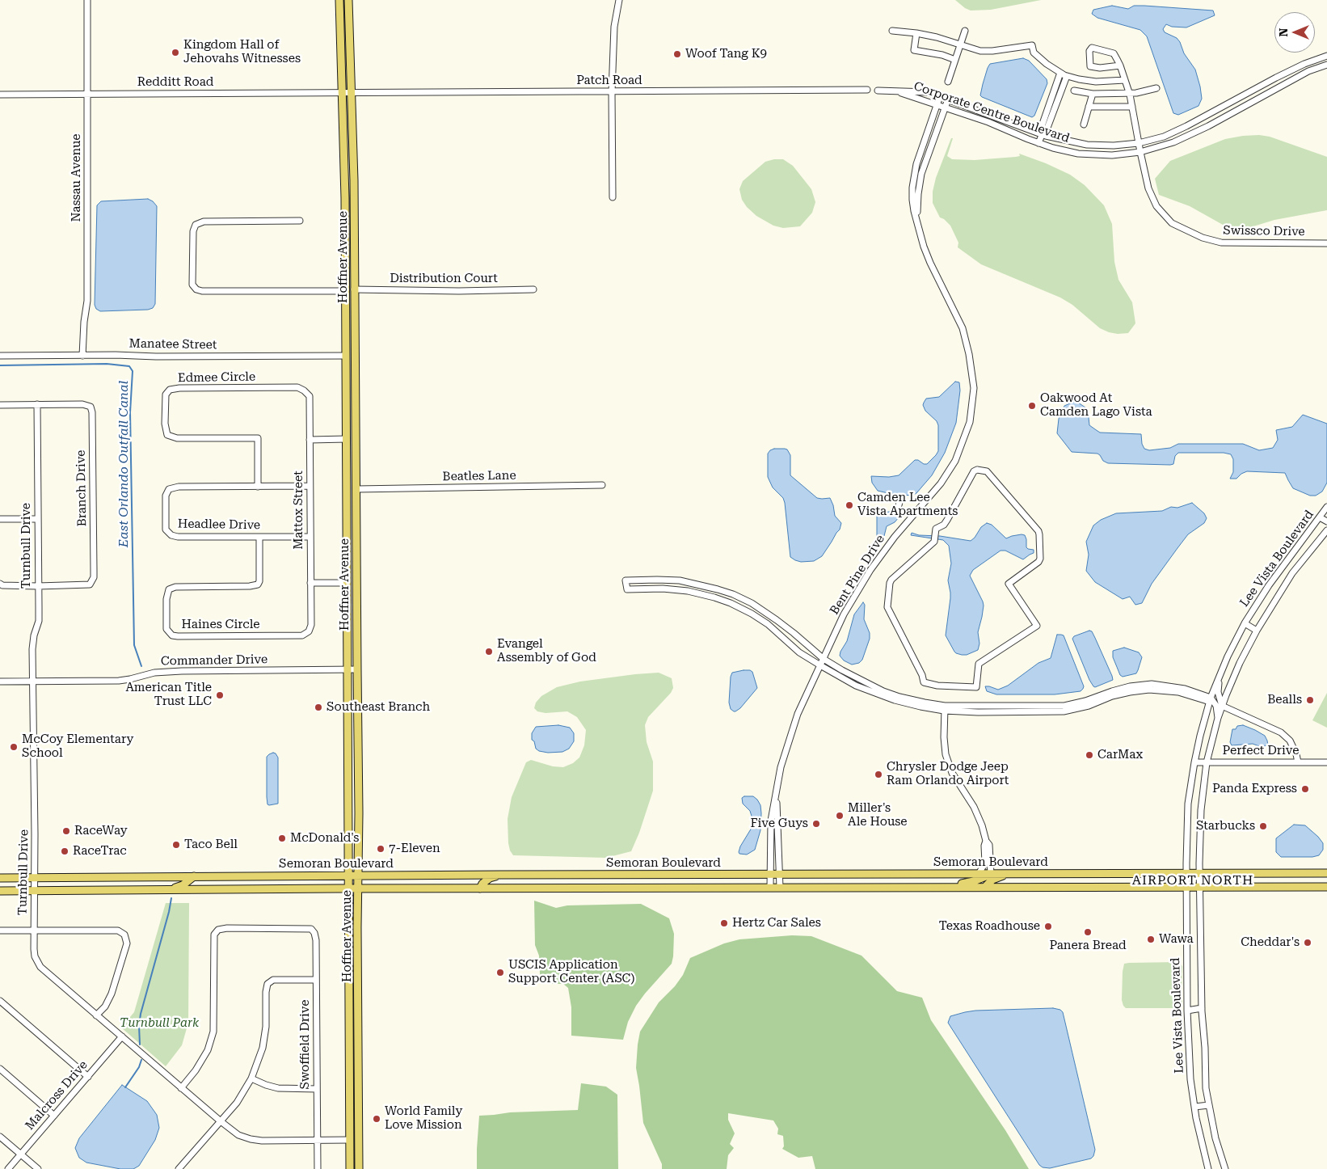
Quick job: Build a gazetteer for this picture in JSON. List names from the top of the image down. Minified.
{"streets":{"main road":["Hoffner Avenue","Semoran Boulevard"],"street":["Patch Road","Redditt Road","Corporate Centre Boulevard","Nassau Avenue","Swissco Drive","Distribution Court","Manatee Street","Edmee Circle","Beatles Lane","Branch Drive","Mattox Street","Headlee Drive","Turnbull Drive","Lee Vista Boulevard","Bent Pine Drive","Haines Circle","Commander Drive","Perfect Drive","Swoffield Drive","Malcross Drive"]},"crossings":[["Patch Road","Redditt Road"],["Patch Road","Hoffner Avenue"],["Redditt Road","Nassau Avenue"],["Redditt Road","Hoffner Avenue"],["Corporate Centre Boulevard","Swissco Drive"],["Corporate Centre Boulevard","Bent Pine Drive"],["Nassau Avenue","Manatee Street"],["Hoffner Avenue","Distribution Court"],["Hoffner Avenue","Manatee Street"],["Hoffner Avenue","Beatles Lane"],["Hoffner Avenue","Turnbull Drive"],["Hoffner Avenue","Commander Drive"],["Hoffner Avenue","Semoran Boulevard"],["Edmee Circle","Mattox Street"],["Edmee Circle","Headlee Drive"],["Branch Drive","Turnbull Drive"],["Mattox Street","Headlee Drive"],["Mattox Street","Haines Circle"],["Headlee Drive","Haines Circle"],["Turnbull Drive","Commander Drive"],["Turnbull Drive","Semoran Boulevard"],["Turnbull Drive","Swoffield Drive"],["Turnbull Drive","Malcross Drive"],["Lee Vista Boulevard","Perfect Drive"],["Lee Vista Boulevard","Semoran Boulevard"],["Bent Pine Drive","Semoran Boulevard"]],"districts":["AIRPORT NORTH"],"water":["East Orlando Outfall Canal"],"parks":["Turnbull Park"],"places":["Kingdom Hall of Jehovahs Witnesses","Woof Tang K9","Oakwood At Camden Lago Vista","Camden Lee Vista Apartments","Evangel Assembly of God","American Title Trust LLC","Bealls","Southeast Branch","McCoy Elementary School","CarMax","Chrysler Dodge Jeep Ram Orlando Airport","Panda Express","Miller's Ale House","Five Guys","Starbucks","RaceWay","McDonald's","Taco Bell","7-Eleven","RaceTrac","Hertz Car Sales","Texas Roadhouse","Panera Bread","Wawa","Cheddar's","USCIS Application Support Center (ASC)","World Family Love Mission"],"north":"left"}
